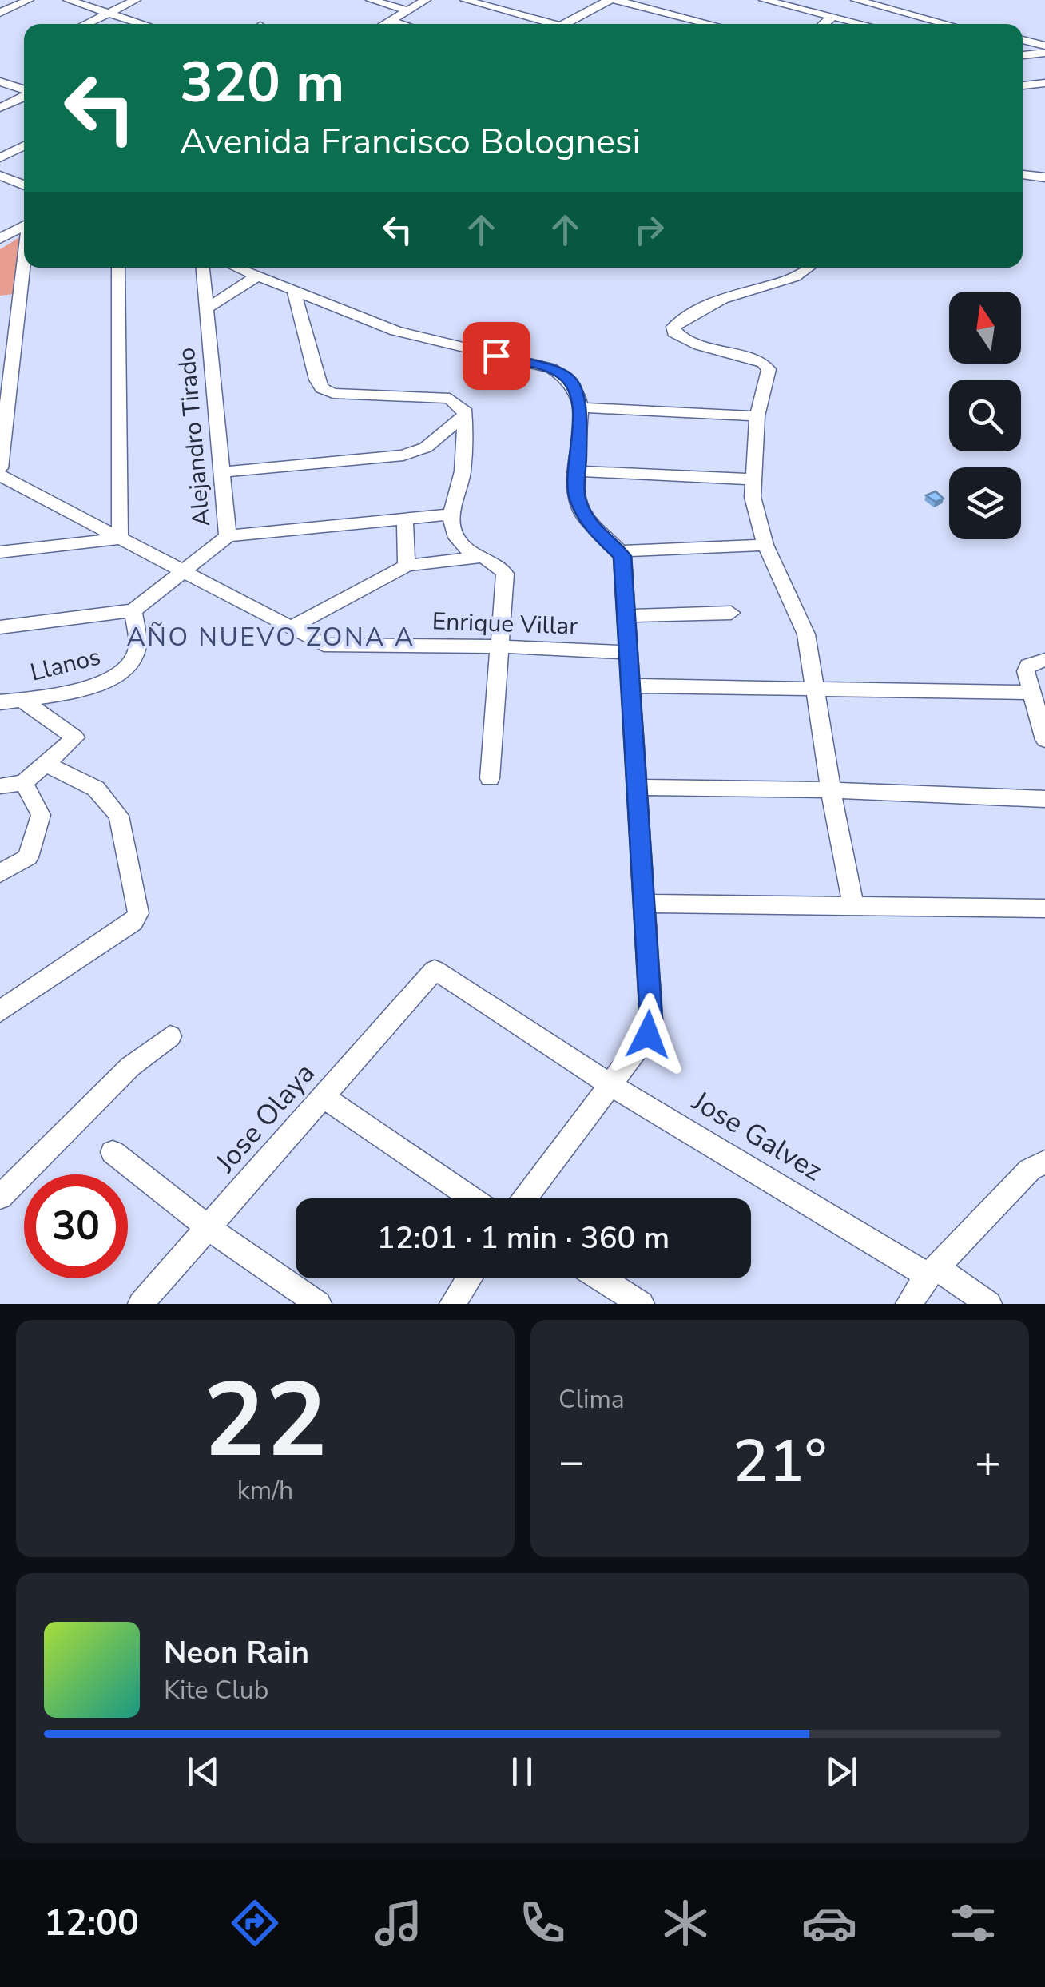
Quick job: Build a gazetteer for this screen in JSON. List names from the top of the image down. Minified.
{"streets":{"street":["Alejandro Tirado","Enrique Villar","Llanos","Jose Olaya","Jose Galvez"]},"crossings":[["Alejandro Tirado","Enrique Villar"],["Alejandro Tirado","Llanos"],["Jose Olaya","Jose Galvez"]],"districts":["AÑO NUEVO ZONA A"],"north":"top","page":{"turn":["320 m","Avenida Francisco Bolognesi"],"limit":"30","trip":"12:01 · 1 min · 360 m","tile":[["22","km/h"],"Clima"],"heat":["−","21°","+"],"song":["Neon Rain","Kite Club"],"tabs":"12:00"}}
